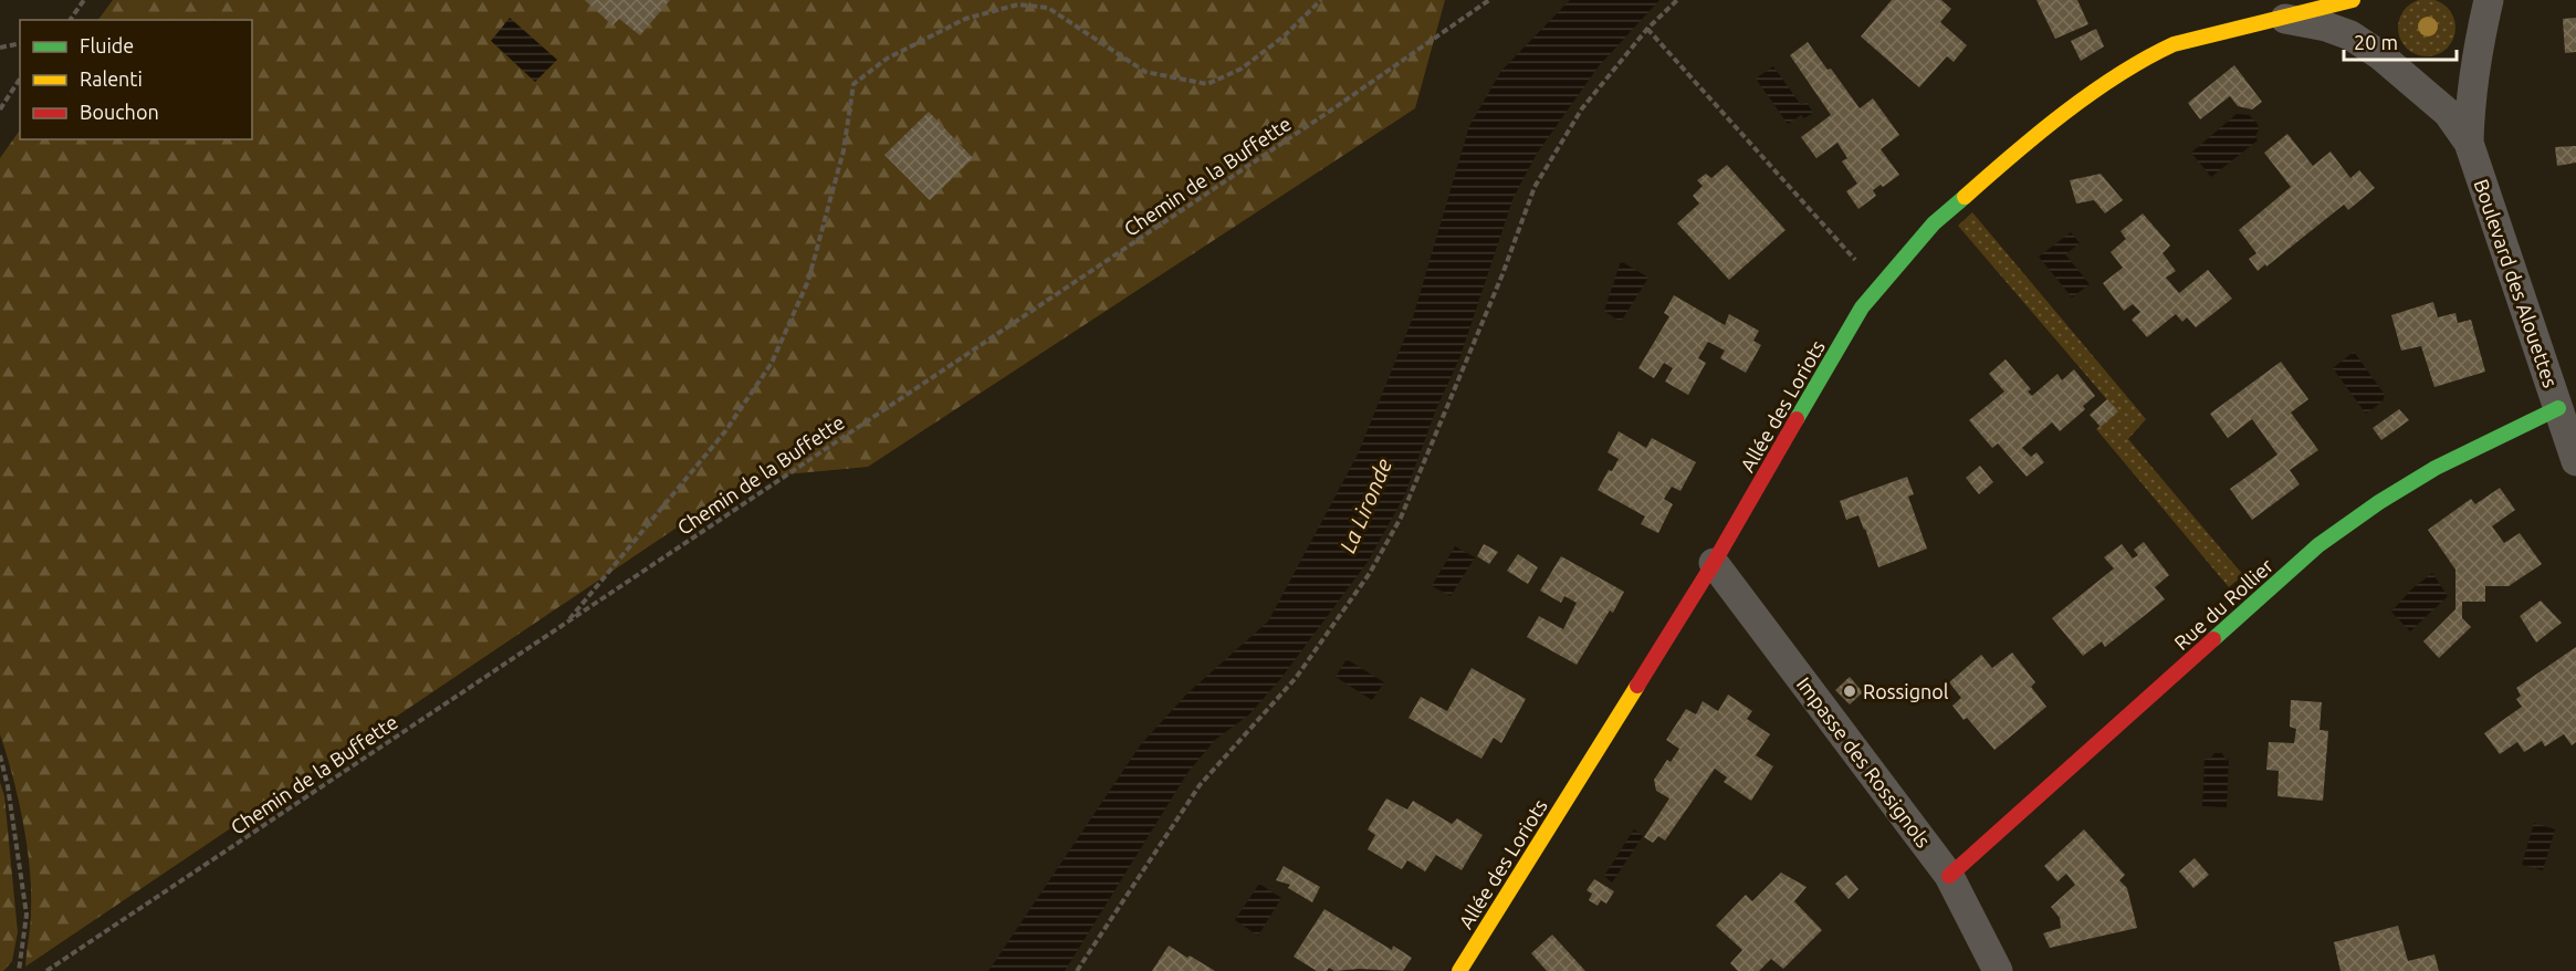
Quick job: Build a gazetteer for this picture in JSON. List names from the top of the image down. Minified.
{"streets":{"street":["Boulevard des Alouettes","Allée des Loriots","Rue du Rollier","Impasse des Rossignols"],"path":["Chemin de la Buffette"]},"crossings":[["Boulevard des Alouettes","Rue du Rollier"],["Allée des Loriots","Impasse des Rossignols"],["Rue du Rollier","Impasse des Rossignols"]],"water":["La Lironde"],"places":["Rossignol"],"legend":["Fluide","Ralenti","Bouchon"],"scale_bar":"20 m"}
